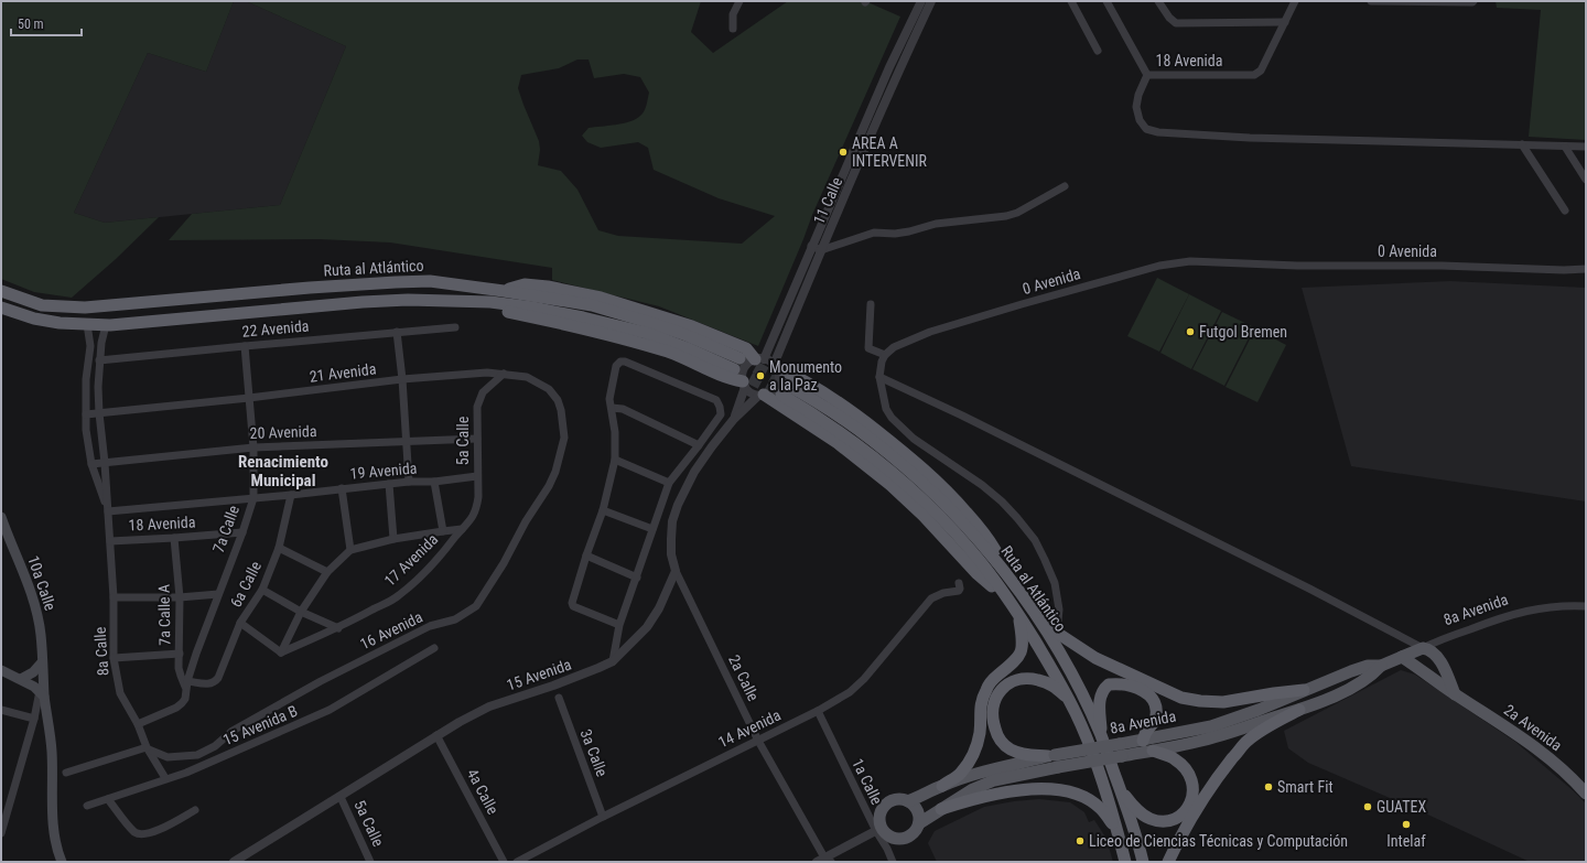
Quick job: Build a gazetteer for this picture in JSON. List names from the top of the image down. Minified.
{"streets":{"highway":["Ruta al Atlántico"],"main road":["10a Calle","8a Avenida","2a Avenida"],"street":["18 Avenida","11 Calle","0 Avenida","22 Avenida","21 Avenida","20 Avenida","5a Calle","19 Avenida","7a Calle","17 Avenida","6a Calle","7a Calle A","16 Avenida","8a Calle","15 Avenida","2a Calle","15 Avenida B","14 Avenida","3a Calle","1a Calle","4a Calle"]},"crossings":[["18 Avenida","7a Calle"],["18 Avenida","7a Calle A"],["18 Avenida","8a Calle"],["Ruta al Atlántico","8a Calle"],["22 Avenida","7a Calle"],["22 Avenida","8a Calle"],["21 Avenida","5a Calle"],["21 Avenida","7a Calle"],["21 Avenida","16 Avenida"],["21 Avenida","8a Calle"],["20 Avenida","5a Calle"],["20 Avenida","7a Calle"],["20 Avenida","8a Calle"],["5a Calle","19 Avenida"],["5a Calle","17 Avenida"],["5a Calle","15 Avenida"],["19 Avenida","7a Calle"],["19 Avenida","6a Calle"],["19 Avenida","8a Calle"],["7a Calle","6a Calle"],["7a Calle","7a Calle A"],["6a Calle","7a Calle A"],["8a Avenida","2a Avenida"],["8a Avenida","1a Calle"],["16 Avenida","8a Calle"],["8a Calle","15 Avenida B"],["15 Avenida","2a Calle"],["15 Avenida","4a Calle"],["2a Calle","14 Avenida"],["14 Avenida","3a Calle"],["14 Avenida","1a Calle"]],"districts":["Renacimiento Municipal"],"places":["AREA A INTERVENIR","Futgol Bremen","Monumento a la Paz","Smart Fit","GUATEX","Intelaf","Liceo de Ciencias Técnicas y Computación"],"scale_bar":"50 m"}
